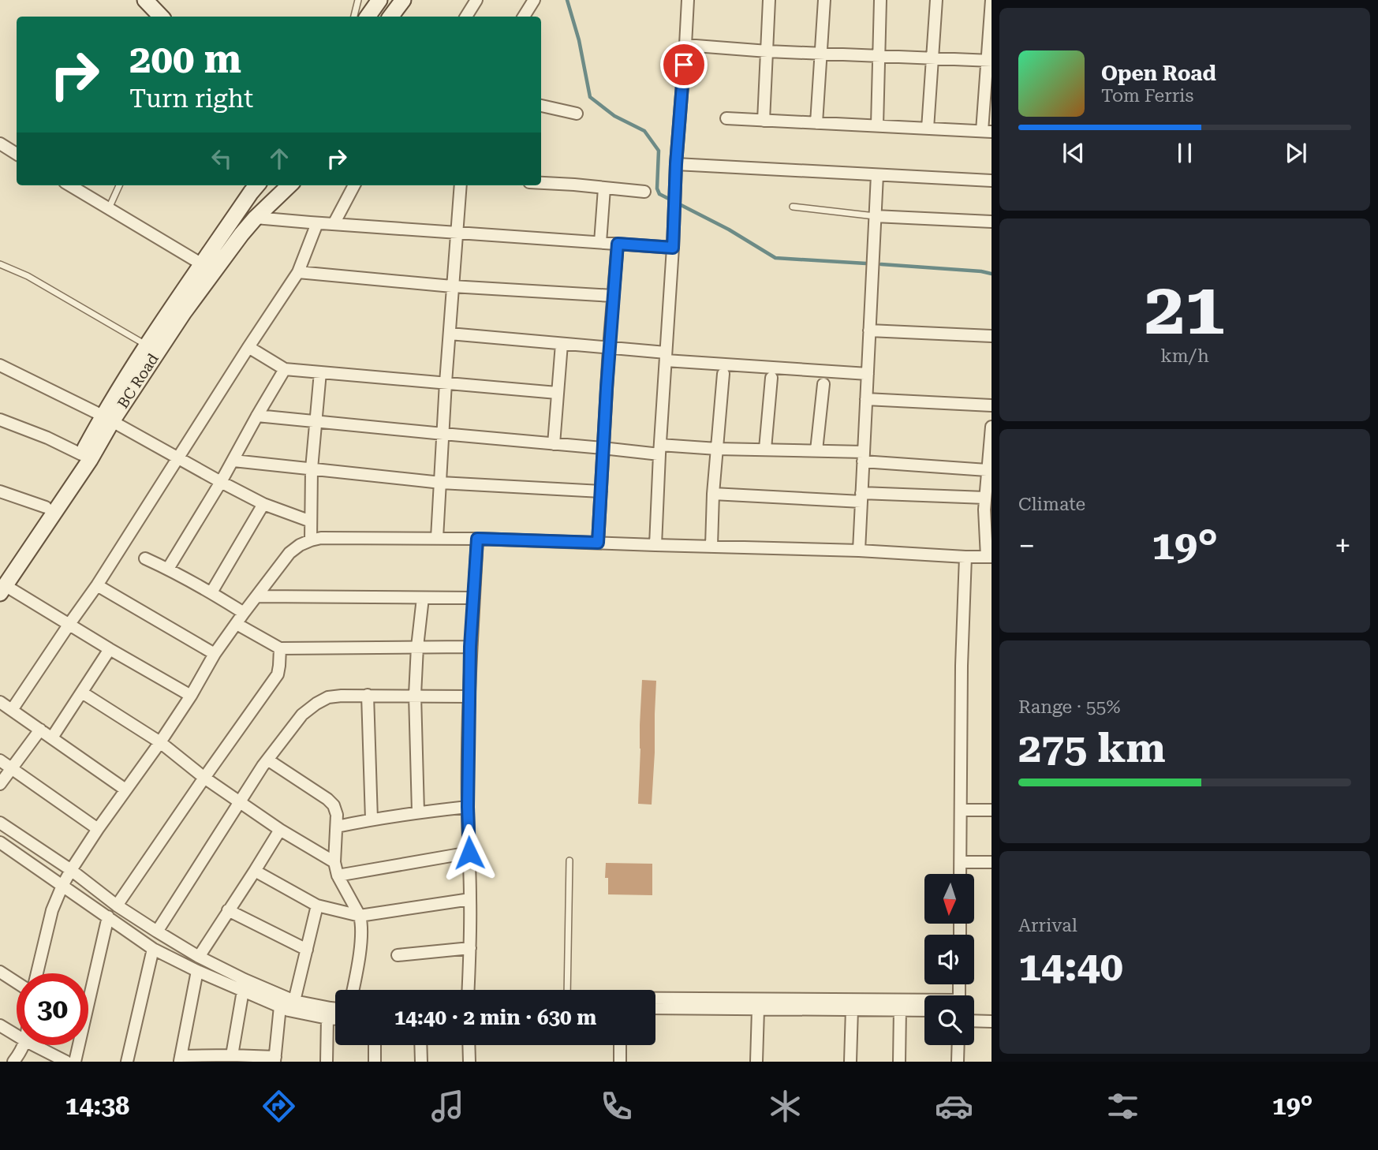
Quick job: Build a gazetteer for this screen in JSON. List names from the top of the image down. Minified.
{"streets":{"street":["BC Road"]},"north":"bottom","page":{"turn":["200 m","Turn right"],"song":["Open Road","Tom Ferris"],"tile":[["21","km/h"],"Climate",["Range · 55%","275 km"],["Arrival","14:40"]],"heat":["−","19°","+"],"limit":"30","trip":"14:40 · 2 min · 630 m","tabs":["14:38","19°"]}}
